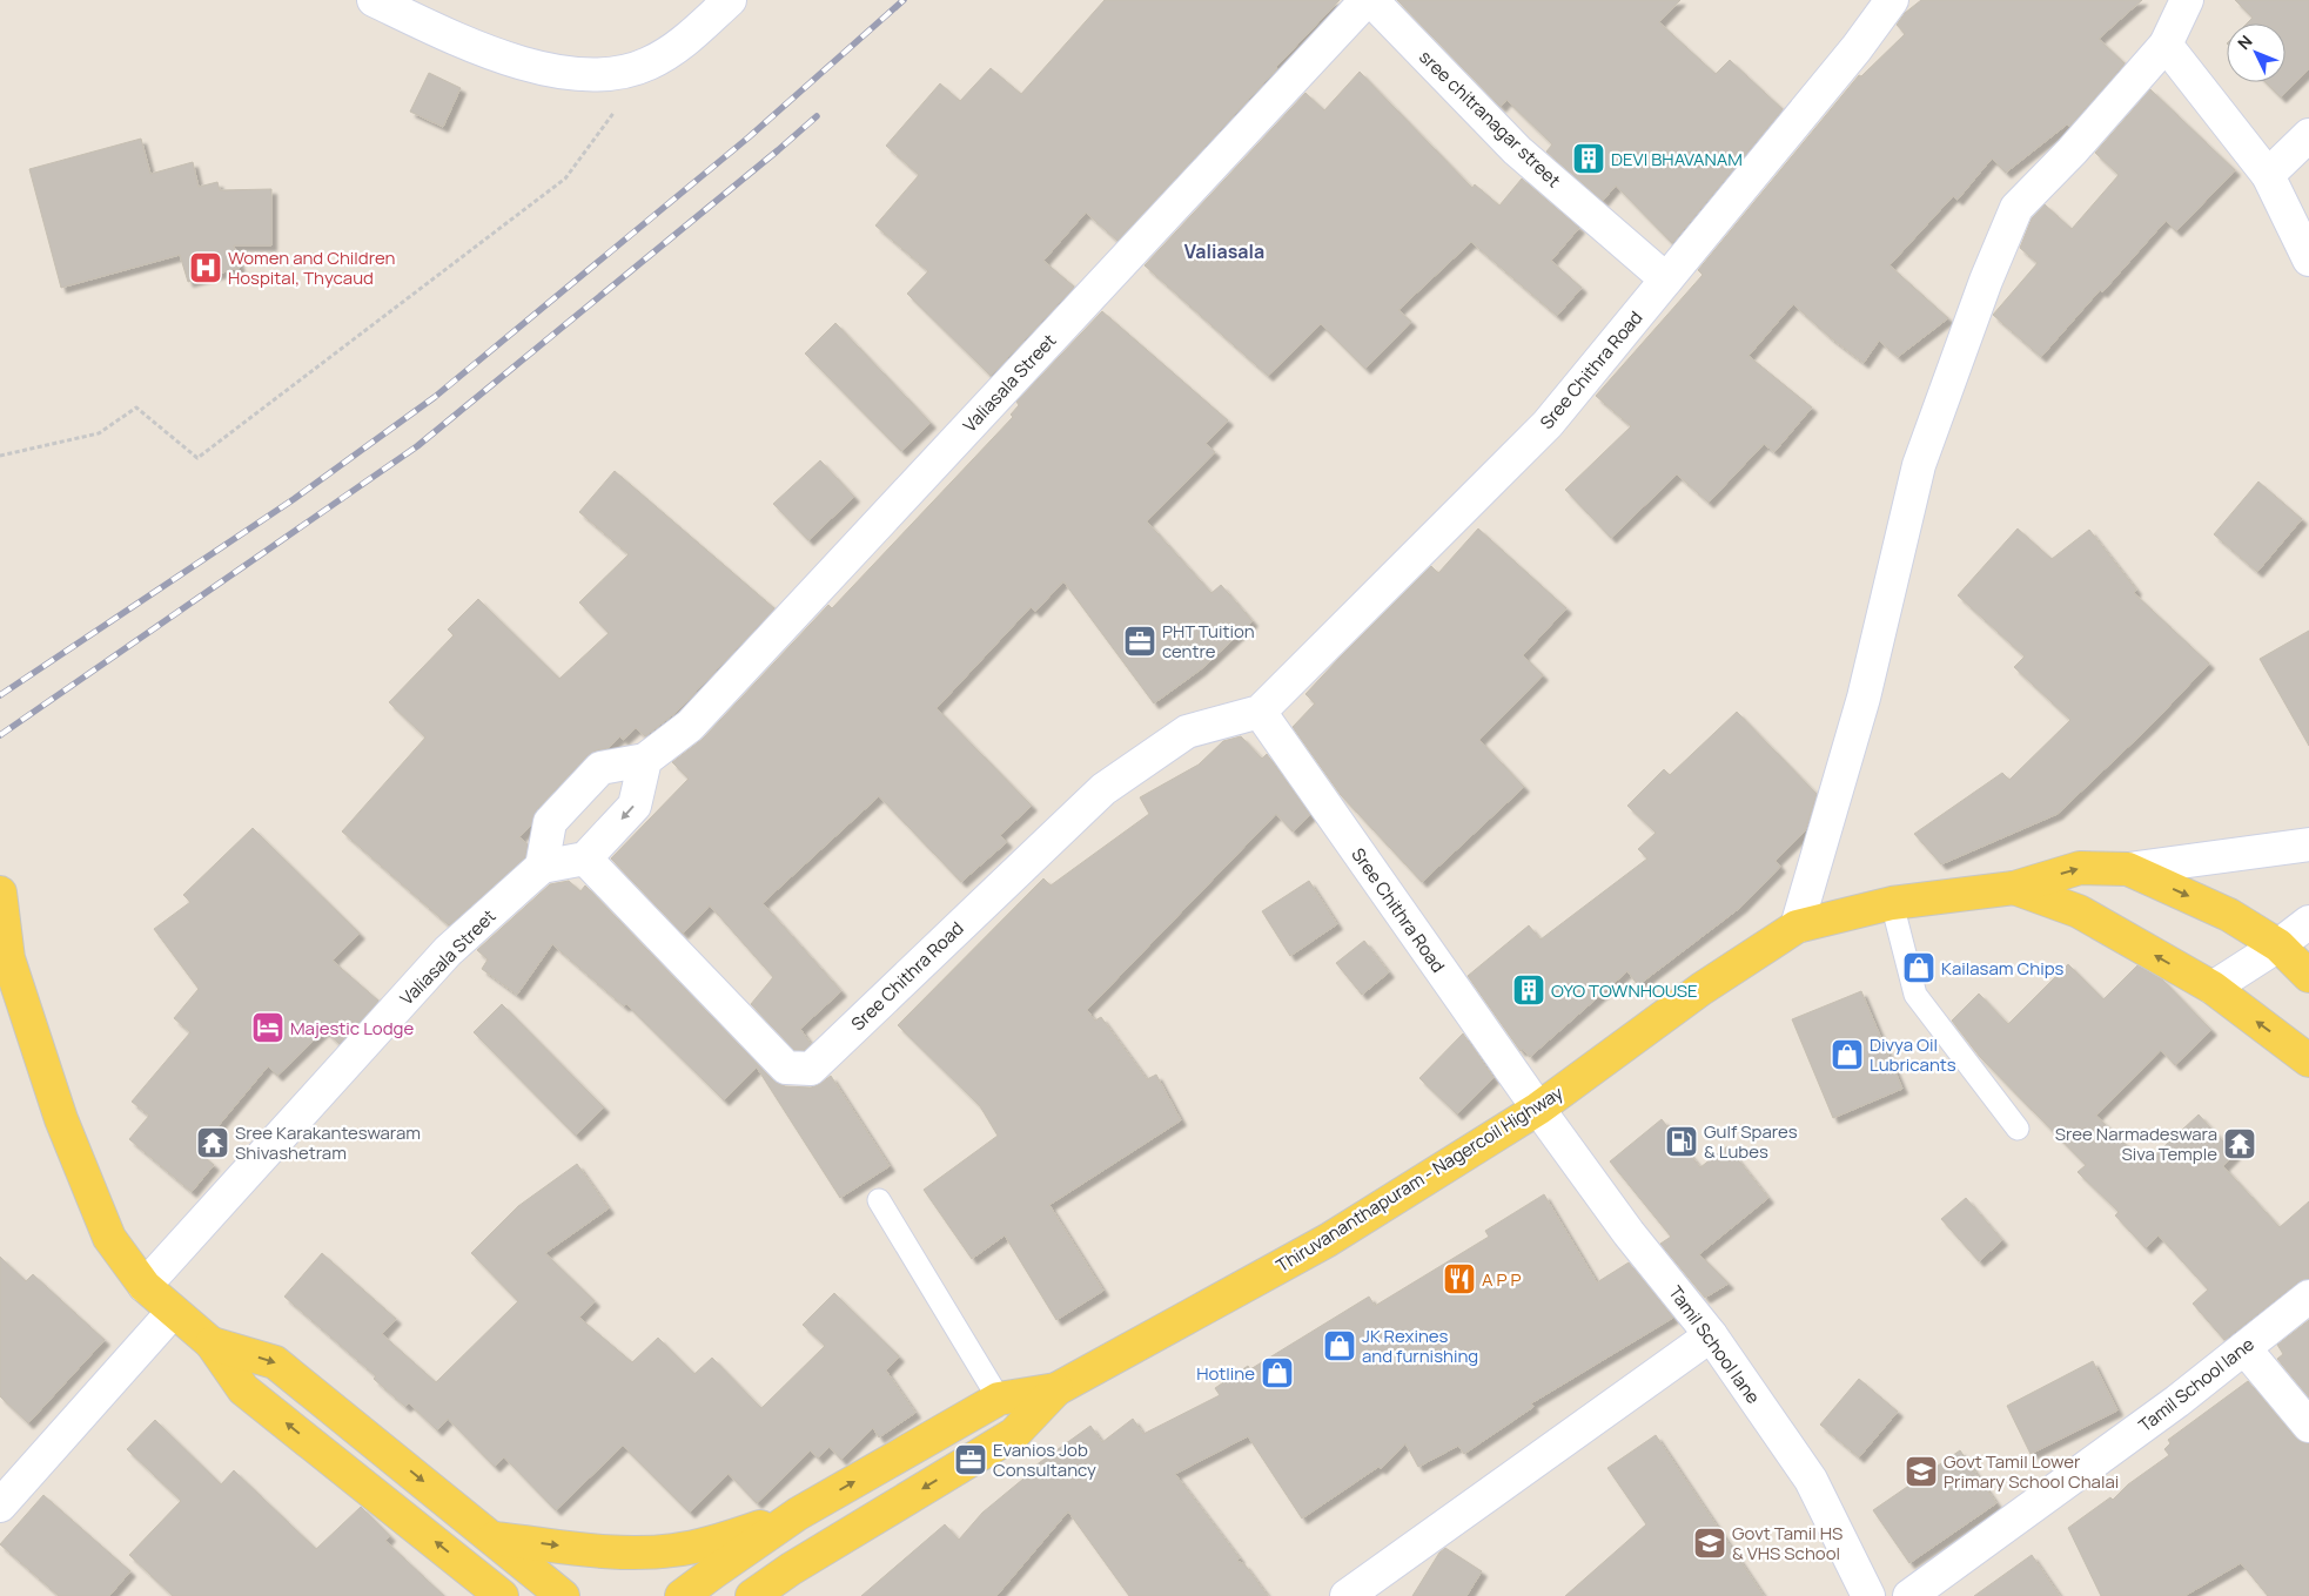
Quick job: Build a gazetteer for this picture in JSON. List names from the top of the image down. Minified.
{"streets":{"main road":["Thiruvananthapuram - Nagercoil Highway"],"street":["sree chitranagar street","Sree Chithra Road","Valiasala Street","Tamil School lane"]},"crossings":[["sree chitranagar street","Sree Chithra Road"],["sree chitranagar street","Valiasala Street"],["Sree Chithra Road","Thiruvananthapuram - Nagercoil Highway"],["Sree Chithra Road","Tamil School lane"],["Thiruvananthapuram - Nagercoil Highway","Tamil School lane"]],"districts":["Valiasala"],"places":{"building":["DEVI BHAVANAM","OYO TOWNHOUSE"],"hospital":["Women and Children Hospital, Thycaud"],"office":["PHT Tuition centre","Evanios Job Consultancy"],"shop":["Kailasam Chips","Divya Oil Lubricants","JK Rexines and furnishing","Hotline"],"hotel":["Majestic Lodge"],"fuel station":["Gulf Spares & Lubes"],"temple":["Sree Karakanteswaram Shivashetram","Sree Narmadeswara Siva Temple"],"restaurant":["A P P"],"school or university":["Govt Tamil Lower Primary School Chalai","Govt Tamil HS & VHS School"]},"north":"top left"}
